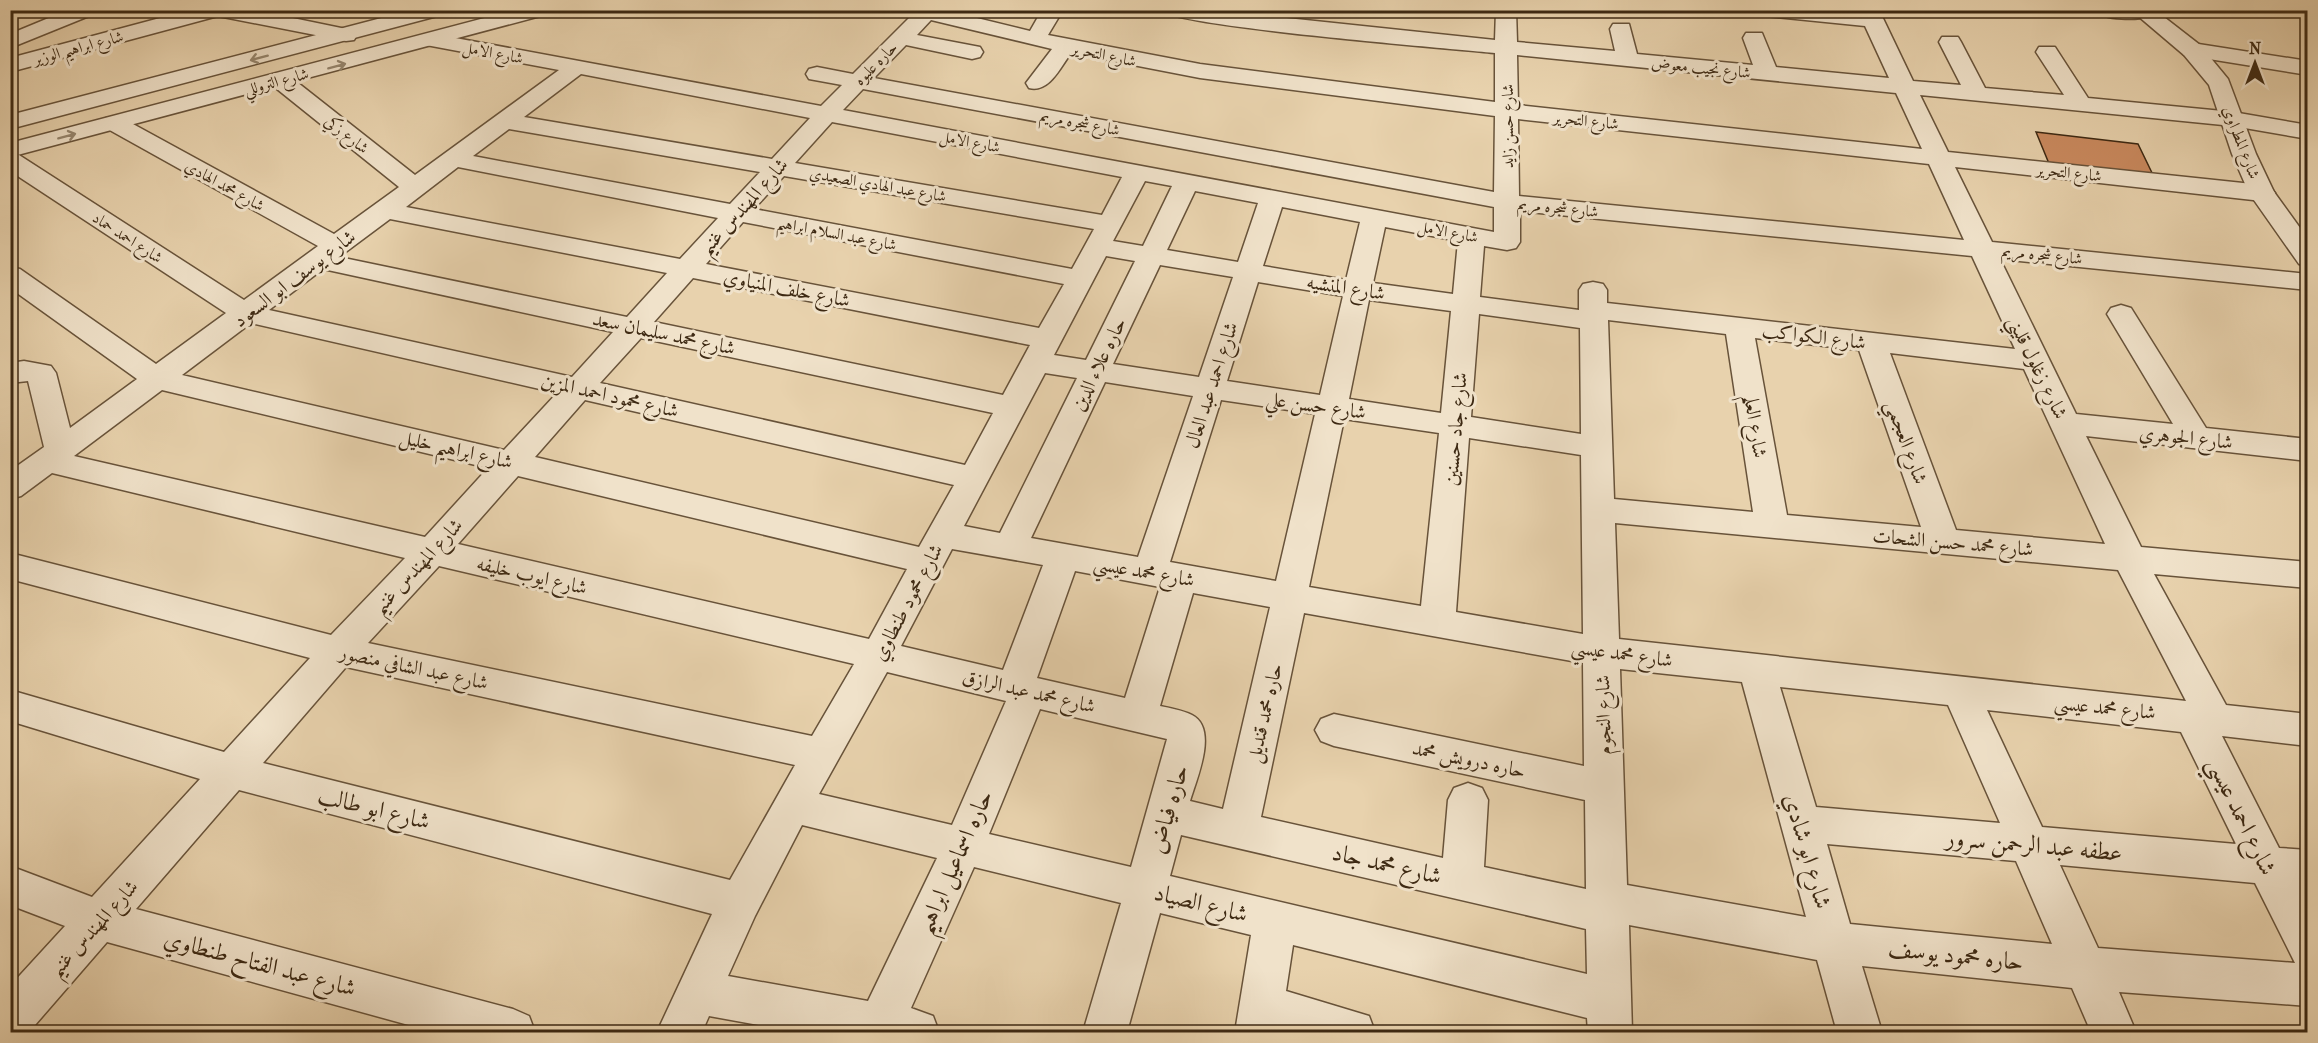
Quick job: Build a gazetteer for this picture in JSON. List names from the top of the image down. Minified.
{"streets":{"street":["شارع ابراهيم الوزير","شارع الامل","شارع التحرير","حاره عليوه","شارع نجيب معوض","شارع التروللي","شارع شجره مريم","شارع حسن زايد","شارع زكي","شارع المطراوي","شارع عبد الهادي الصعيدي","شارع محمد الهادي","شارع المهندس غنيم","شارع عبد السلام ابراهيم","شارع احمد حماد","شارع يوسف ابو السعود","شارع المنشيه","شارع خلف المنياوي","شارع محمد سليمان سعد","شارع الكواكب","حاره علاء الدين","شارع زغلول قليني","شارع احمد عبد العال","شارع محمود احمد المزين","شارع حسن علي","شارع العلم","شارع جاد حسنين","شارع الجوهري","شارع العجمي","شارع ابراهيم خليل","شارع محمد حسن الشحات","شارع محمد عيسي","شارع ايوب خليفه","شارع محمود طنطاوي","شارع عبد الشافي منصور","شارع محمد عبد الرازق","حاره محمد قنديل","شارع النجوم","حاره درويش محمد","شارع ابو طالب","حاره فياض","شارع احمد عيسي","عطفه عبد الرحمن سرور","شارع ابو شادي","حاره اسماعيل ابراهيم","شارع محمد جاد","شارع الصياد","حاره محمود يوسف","شارع عبد الفتاح طنطاوي"]},"crossings":[["شارع الامل","حاره عليوه"],["شارع الامل","شارع التروللي"],["شارع الامل","شارع حسن زايد"],["شارع الامل","شارع المهندس غنيم"],["شارع الامل","شارع يوسف ابو السعود"],["شارع الامل","حاره علاء الدين"],["شارع الامل","شارع احمد عبد العال"],["شارع الامل","شارع جاد حسنين"],["شارع الامل","شارع محمود طنطاوي"],["شارع الامل","حاره محمد قنديل"],["شارع التحرير","حاره عليوه"],["شارع التحرير","شارع حسن زايد"],["شارع التحرير","شارع المطراوي"],["شارع التحرير","شارع زغلول قليني"],["حاره عليوه","شارع شجره مريم"],["حاره عليوه","شارع المهندس غنيم"],["شارع نجيب معوض","شارع حسن زايد"],["شارع نجيب معوض","شارع المطراوي"],["شارع نجيب معوض","شارع زغلول قليني"],["شارع التروللي","شارع زكي"],["شارع التروللي","شارع محمد الهادي"],["شارع شجره مريم","شارع حسن زايد"],["شارع شجره مريم","شارع زغلول قليني"],["شارع زكي","شارع يوسف ابو السعود"],["شارع عبد الهادي الصعيدي","شارع المهندس غنيم"],["شارع عبد الهادي الصعيدي","شارع يوسف ابو السعود"],["شارع عبد الهادي الصعيدي","شارع المنشيه"],["شارع عبد الهادي الصعيدي","شارع محمود طنطاوي"],["شارع محمد الهادي","شارع يوسف ابو السعود"],["شارع محمد الهادي","شارع محمد سليمان سعد"],["شارع المهندس غنيم","شارع عبد السلام ابراهيم"],["شارع المهندس غنيم","شارع خلف المنياوي"],["شارع المهندس غنيم","شارع محمد سليمان سعد"],["شارع المهندس غنيم","شارع محمود احمد المزين"],["شارع المهندس غنيم","شارع ابراهيم خليل"],["شارع المهندس غنيم","شارع ايوب خليفه"],["شارع المهندس غنيم","شارع عبد الشافي منصور"],["شارع المهندس غنيم","شارع ابو طالب"],["شارع المهندس غنيم","شارع عبد الفتاح طنطاوي"],["شارع عبد السلام ابراهيم","شارع يوسف ابو السعود"],["شارع عبد السلام ابراهيم","شارع محمود طنطاوي"],["شارع احمد حماد","شارع يوسف ابو السعود"],["شارع احمد حماد","شارع محمود احمد المزين"],["شارع يوسف ابو السعود","شارع خلف المنياوي"],["شارع يوسف ابو السعود","شارع محمد سليمان سعد"],["شارع يوسف ابو السعود","شارع محمود احمد المزين"],["شارع يوسف ابو السعود","شارع ابراهيم خليل"],["شارع يوسف ابو السعود","شارع ايوب خليفه"],["شارع المنشيه","شارع الكواكب"],["شارع المنشيه","حاره علاء الدين"],["شارع المنشيه","شارع احمد عبد العال"],["شارع المنشيه","شارع جاد حسنين"],["شارع المنشيه","شارع محمود طنطاوي"],["شارع المنشيه","حاره محمد قنديل"],["شارع المنشيه","شارع النجوم"],["شارع خلف المنياوي","شارع حسن علي"],["شارع خلف المنياوي","شارع محمود طنطاوي"],["شارع محمد سليمان سعد","شارع محمود طنطاوي"],["شارع الكواكب","شارع زغلول قليني"],["شارع الكواكب","شارع العلم"],["شارع الكواكب","شارع العجمي"],["شارع الكواكب","شارع النجوم"],["حاره علاء الدين","شارع حسن علي"],["حاره علاء الدين","شارع محمد عيسي"],["شارع زغلول قليني","شارع الجوهري"],["شارع زغلول قليني","شارع محمد حسن الشحات"],["شارع زغلول قليني","شارع محمد عيسي"],["شارع زغلول قليني","شارع احمد عيسي"],["شارع احمد عبد العال","شارع حسن علي"],["شارع احمد عبد العال","شارع محمد عيسي"],["شارع احمد عبد العال","شارع محمد عبد الرازق"],["شارع محمود احمد المزين","شارع محمود طنطاوي"],["شارع حسن علي","شارع جاد حسنين"],["شارع حسن علي","شارع محمود طنطاوي"],["شارع حسن علي","حاره محمد قنديل"],["شارع حسن علي","شارع النجوم"],["شارع العلم","شارع محمد حسن الشحات"],["شارع جاد حسنين","شارع محمد عيسي"],["شارع العجمي","شارع محمد حسن الشحات"],["شارع ابراهيم خليل","شارع محمد عيسي"],["شارع ابراهيم خليل","شارع محمود طنطاوي"],["شارع محمد حسن الشحات","شارع النجوم"],["شارع محمد عيسي","شارع محمود طنطاوي"],["شارع محمد عيسي","حاره محمد قنديل"],["شارع محمد عيسي","شارع النجوم"],["شارع محمد عيسي","شارع احمد عيسي"],["شارع محمد عيسي","شارع ابو شادي"],["شارع محمد عيسي","حاره اسماعيل ابراهيم"],["شارع ايوب خليفه","شارع محمود طنطاوي"],["شارع ايوب خليفه","شارع محمد عبد الرازق"],["شارع محمود طنطاوي","شارع عبد الشافي منصور"],["شارع محمود طنطاوي","شارع محمد عبد الرازق"],["شارع محمود طنطاوي","شارع ابو طالب"],["شارع محمود طنطاوي","شارع الصياد"],["شارع محمد عبد الرازق","حاره فياض"],["شارع محمد عبد الرازق","حاره اسماعيل ابراهيم"],["حاره محمد قنديل","شارع محمد جاد"],["شارع النجوم","حاره درويش محمد"],["شارع النجوم","شارع محمد جاد"],["شارع النجوم","شارع الصياد"],["شارع النجوم","حاره محمود يوسف"],["حاره فياض","شارع محمد جاد"],["حاره فياض","شارع الصياد"],["شارع احمد عيسي","عطفه عبد الرحمن سرور"],["عطفه عبد الرحمن سرور","شارع ابو شادي"],["شارع ابو شادي","حاره محمود يوسف"],["حاره اسماعيل ابراهيم","شارع الصياد"],["شارع محمد جاد","حاره محمود يوسف"]],"north":"top"}
